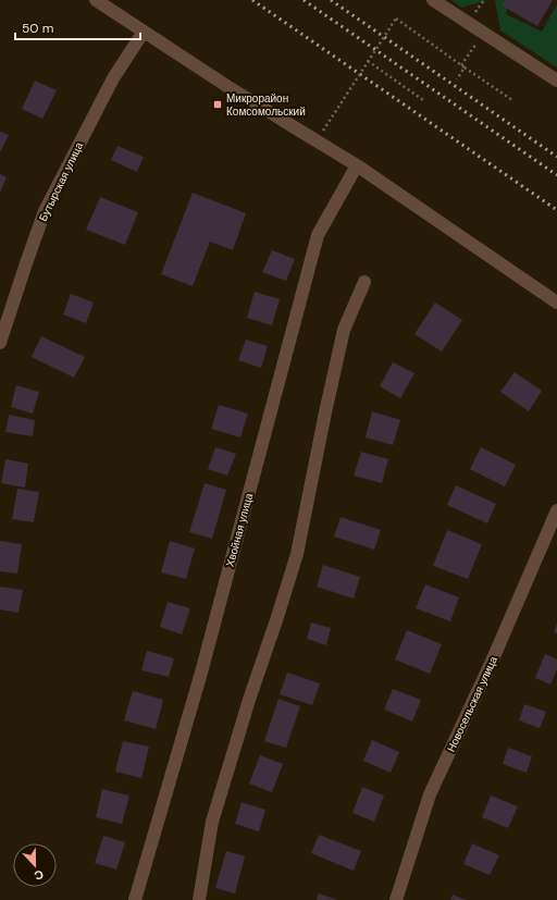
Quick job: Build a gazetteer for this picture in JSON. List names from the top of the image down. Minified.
{"streets":{"street":["Бутырская улица","Хвойная улица","Новосельская улица"]},"places":{"transit":["Микрорайон Комсомольский"]},"scale_bar":"50 m","north":"bottom"}
